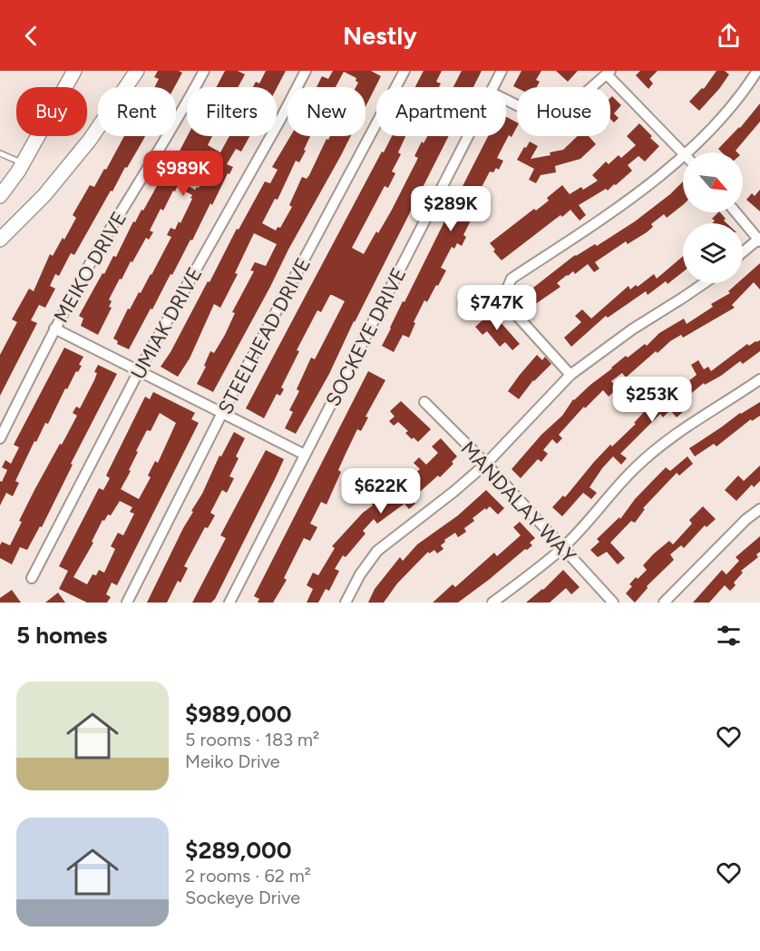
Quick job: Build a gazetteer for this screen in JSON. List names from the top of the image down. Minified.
{"streets":{"street":["MEIKO DRIVE","UMIAK DRIVE","STEELHEAD DRIVE","SOCKEYE DRIVE","MANDALAY WAY"]},"north":"bottom right","page":{"header":"Nestly","chip":["Buy","Rent","Filters","New","Apartment","House"],"price":["$989K","$289K","$747K","$253K","$622K"],"heading":"5 homes","list":[{"name":"$989,000","note":"5 rooms · 183 m² · Meiko Drive"},{"name":"$289,000","note":"2 rooms · 62 m² · Sockeye Drive"}]}}
